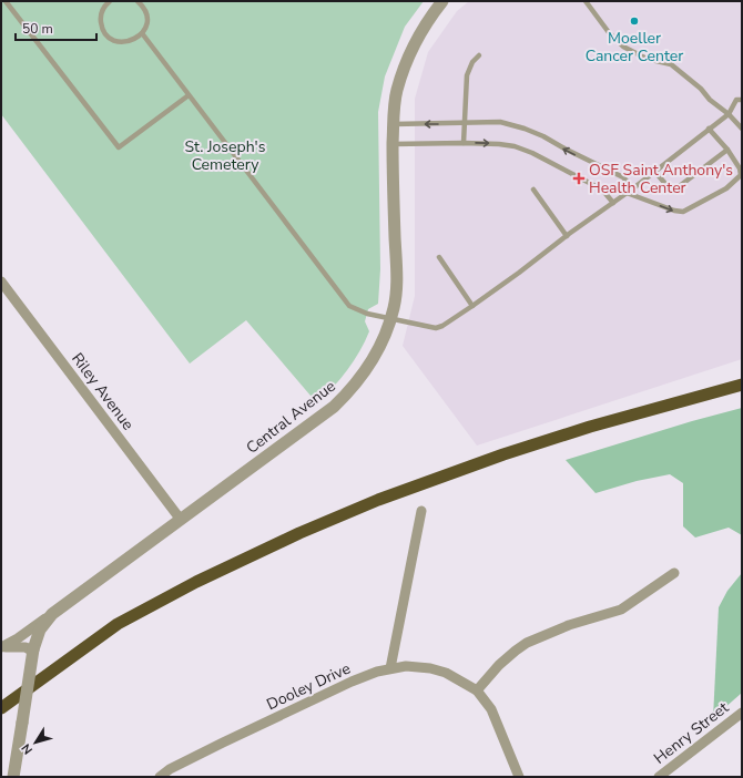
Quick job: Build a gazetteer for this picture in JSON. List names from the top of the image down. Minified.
{"streets":{"street":["Riley Avenue","Central Avenue","Dooley Drive","Henry Street"]},"crossings":[["Riley Avenue","Central Avenue"]],"parks":["St. Joseph's Cemetery"],"places":{"other":["Moeller Cancer Center"],"health":["OSF Saint Anthony's Health Center"]},"scale_bar":"50 m","north":"bottom left"}
